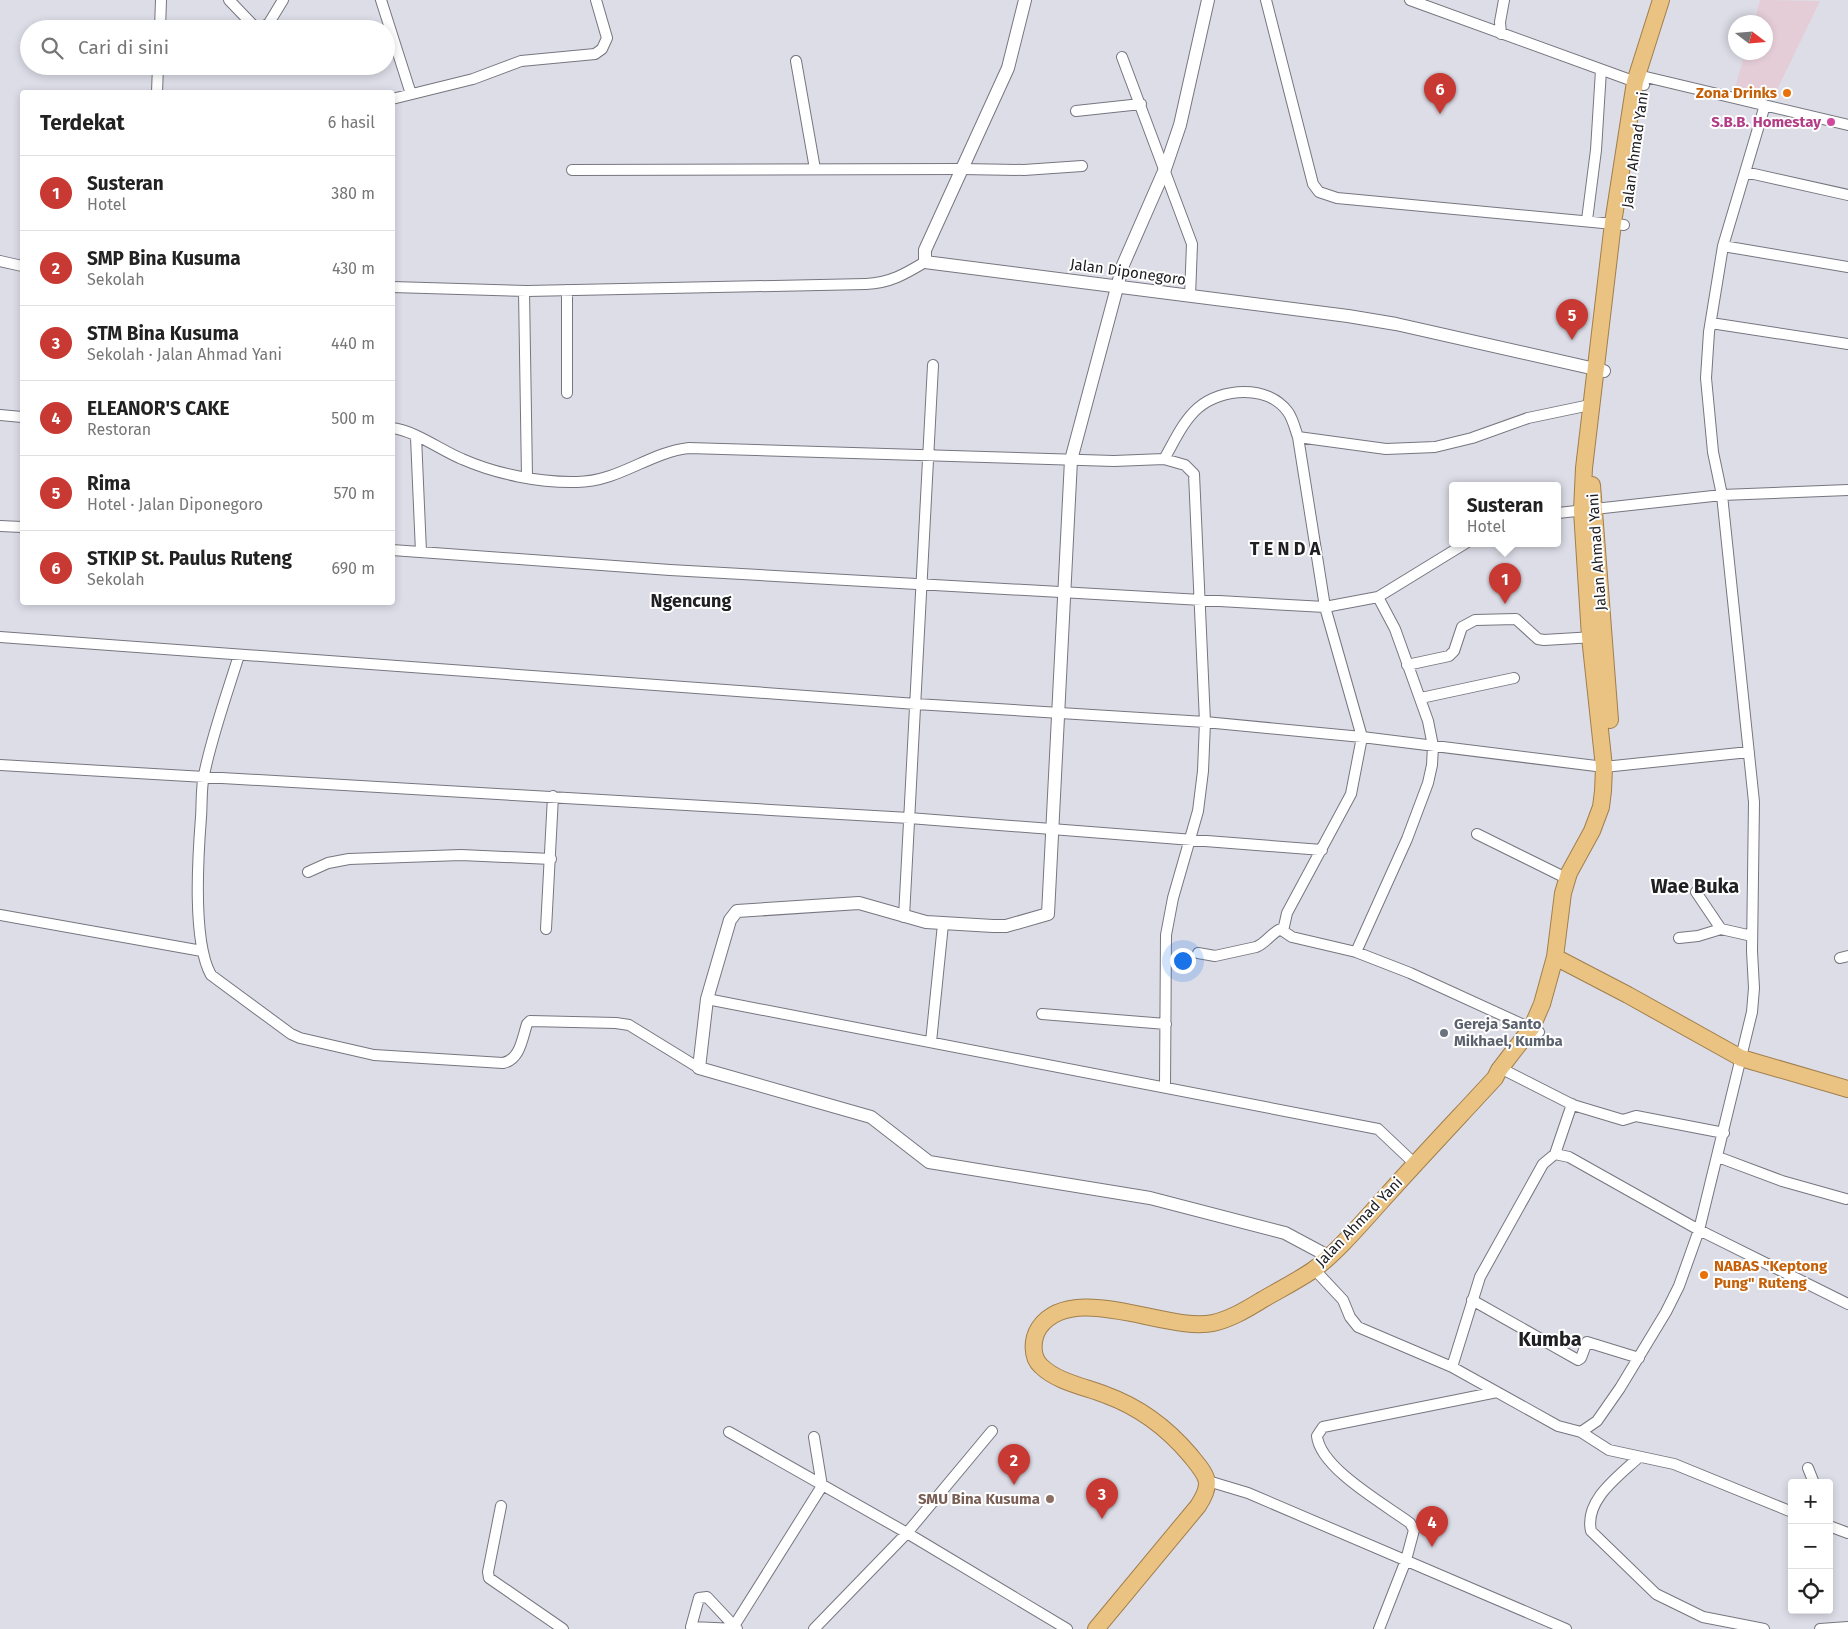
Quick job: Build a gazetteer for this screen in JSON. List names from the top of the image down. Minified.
{"streets":{"highway":["Jalan Ahmad Yani"],"street":["Jalan Diponegoro"]},"crossings":[["Jalan Ahmad Yani","Jalan Diponegoro"]],"districts":["T E N D A","Ngencung","Wae Buka","Kumba"],"places":["Zona Drinks","S.B.B. Homestay","Gereja Santo Mikhael, Kumba","NABAS \"Keptong Pung\" Ruteng","SMU Bina Kusuma"],"north":"right","page":{"search":"Cari di sini","pins":["6","5","1","2","3","4"],"heading":["Terdekat","6 hasil"],"list":[{"mark":"1","name":"Susteran","note":"Hotel","value":"380 m"},{"mark":"2","name":"SMP Bina Kusuma","note":"Sekolah","value":"430 m"},{"mark":"3","name":"STM Bina Kusuma","note":"Sekolah · Jalan Ahmad Yani","value":"440 m"},{"mark":"4","name":"ELEANOR'S CAKE","note":"Restoran","value":"500 m"},{"mark":"5","name":"Rima","note":"Hotel · Jalan Diponegoro","value":"570 m"},{"mark":"6","name":"STKIP St. Paulus Ruteng","note":"Sekolah","value":"690 m"}],"popup":["Susteran","Hotel"],"map_buttons":["+","−"]}}
